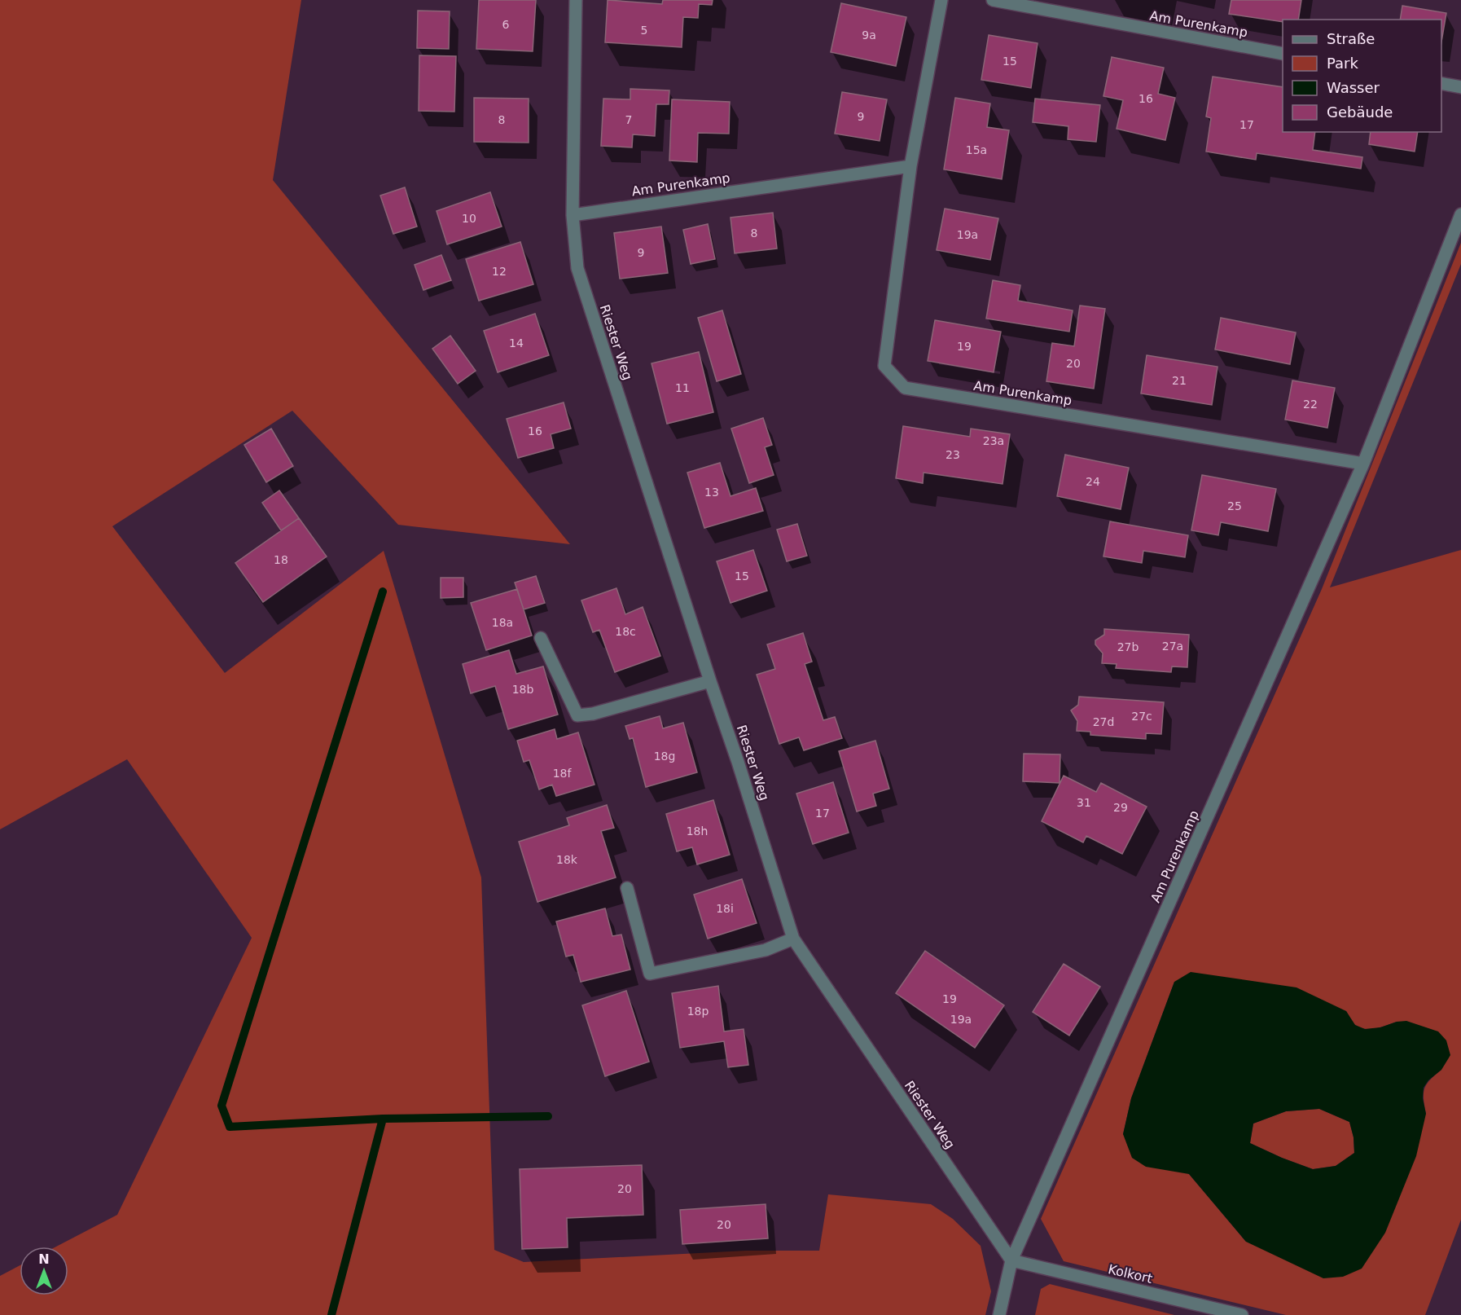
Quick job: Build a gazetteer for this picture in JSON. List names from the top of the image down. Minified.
{"streets":{"street":["Am Purenkamp","Riester Weg","Kolkort"]},"crossings":[["Am Purenkamp","Riester Weg"],["Am Purenkamp","Kolkort"],["Riester Weg","Kolkort"]],"house_numbers":["6","5","9a","15","16","9","8","7","17","15a","10","8","19a","9","12","14","19","20","21","11","22","16","23a","23","24","13","25","18","15","18a","18c","27a","27b","18b","27c","27d","18g","18f","31","29","17","18h","18k","18i","19","18p","19a","20","20"],"legend":["Straße","Park","Wasser","Gebäude"],"north":"top"}
